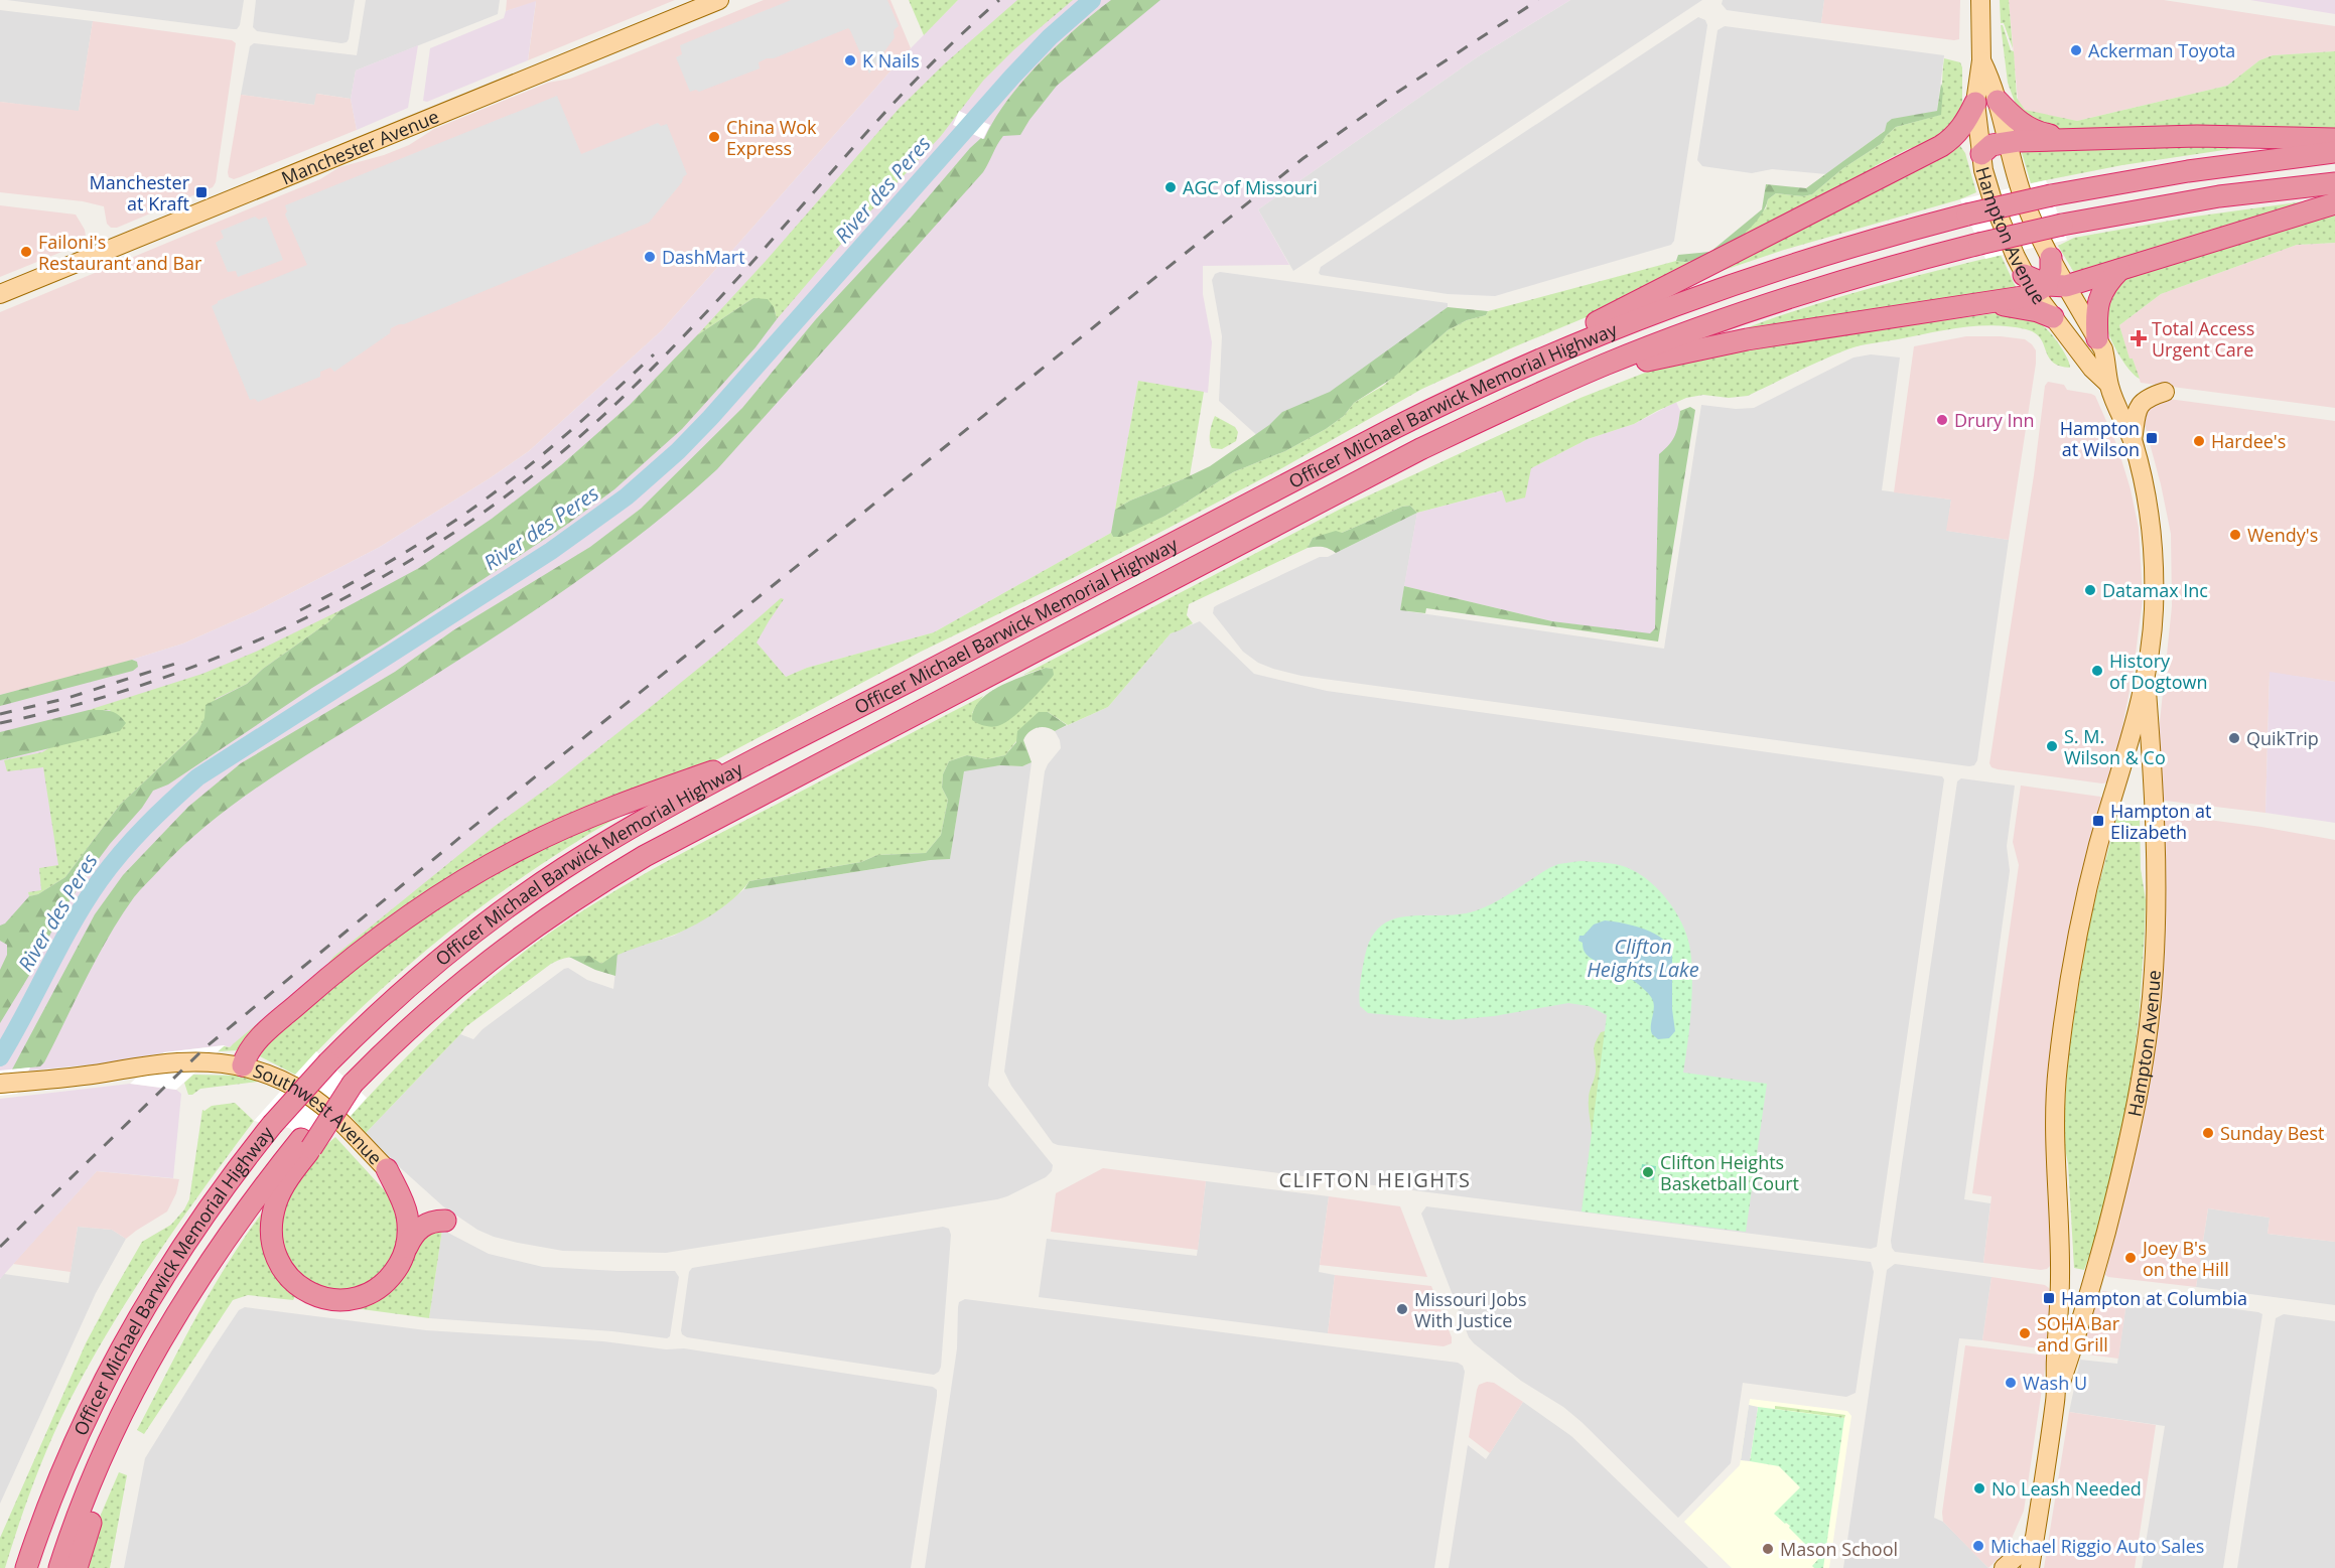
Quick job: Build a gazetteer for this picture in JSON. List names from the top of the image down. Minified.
{"streets":{"highway":["Officer Michael Barwick Memorial Highway"],"main road":["Manchester Avenue","Hampton Avenue","Southwest Avenue"]},"districts":["CLIFTON HEIGHTS"],"water":["River des Peres","Clifton Heights Lake"],"places":{"other":["Ackerman Toyota","K Nails","China Wok Express","AGC of Missouri","Failoni's Restaurant and Bar","DashMart","Drury Inn","Hardee's","Wendy's","Datamax Inc","History of Dogtown","QuikTrip","S. M. Wilson & Co","Sunday Best","Clifton Heights Basketball Court","Joey B's on the Hill","Missouri Jobs With Justice","SOHA Bar and Grill","Wash U","No Leash Needed","Michael Riggio Auto Sales","Mason School"],"transit":["Manchester at Kraft","Hampton at Wilson","Hampton at Elizabeth","Hampton at Columbia"],"health":["Total Access Urgent Care"]}}
